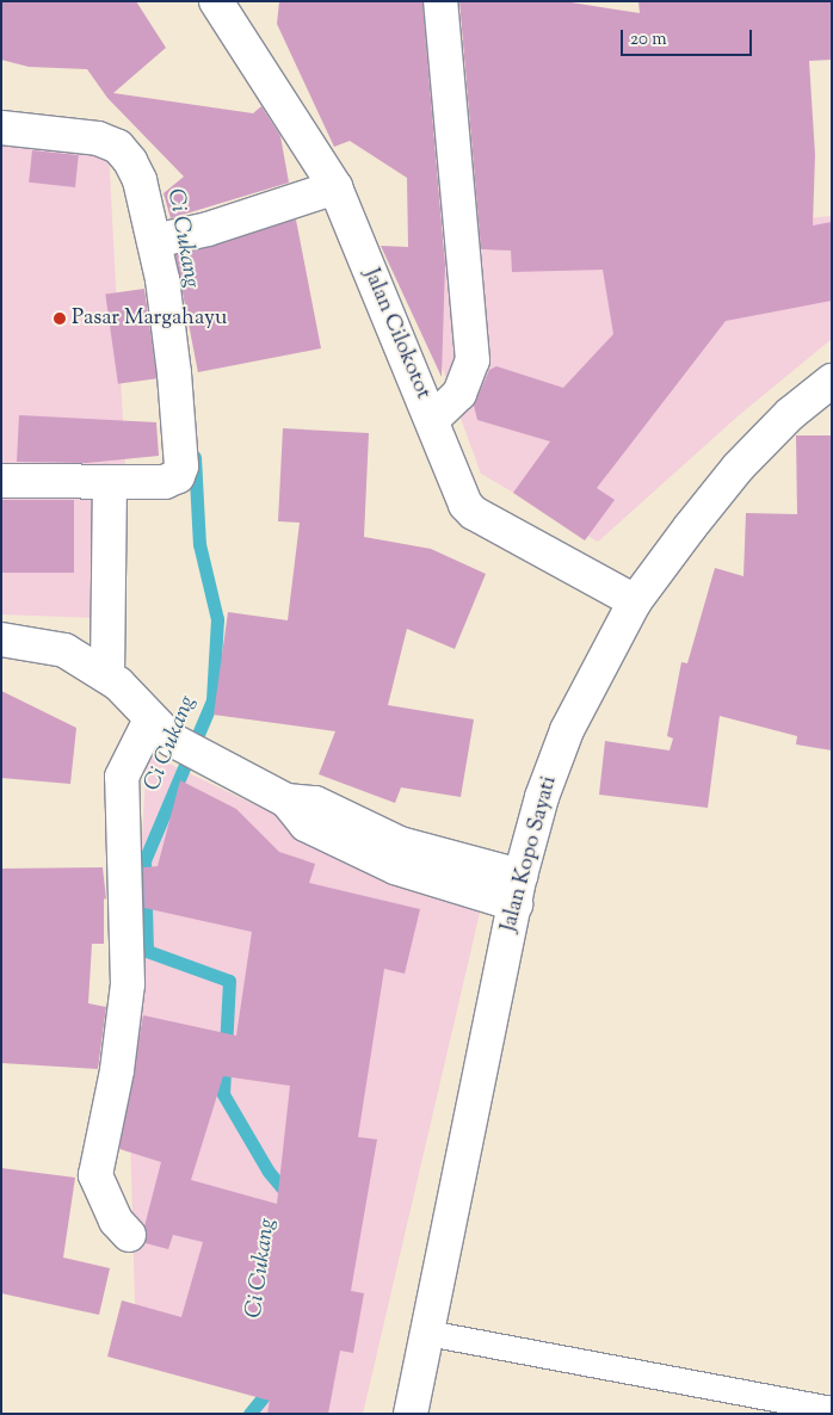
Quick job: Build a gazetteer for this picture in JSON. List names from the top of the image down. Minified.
{"streets":{"street":["Jalan Cilokotot","Jalan Kopo Sayati"]},"crossings":[["Jalan Cilokotot","Jalan Kopo Sayati"]],"water":["Ci Cukang"],"places":["Pasar Margahayu"],"scale_bar":"20 m"}
